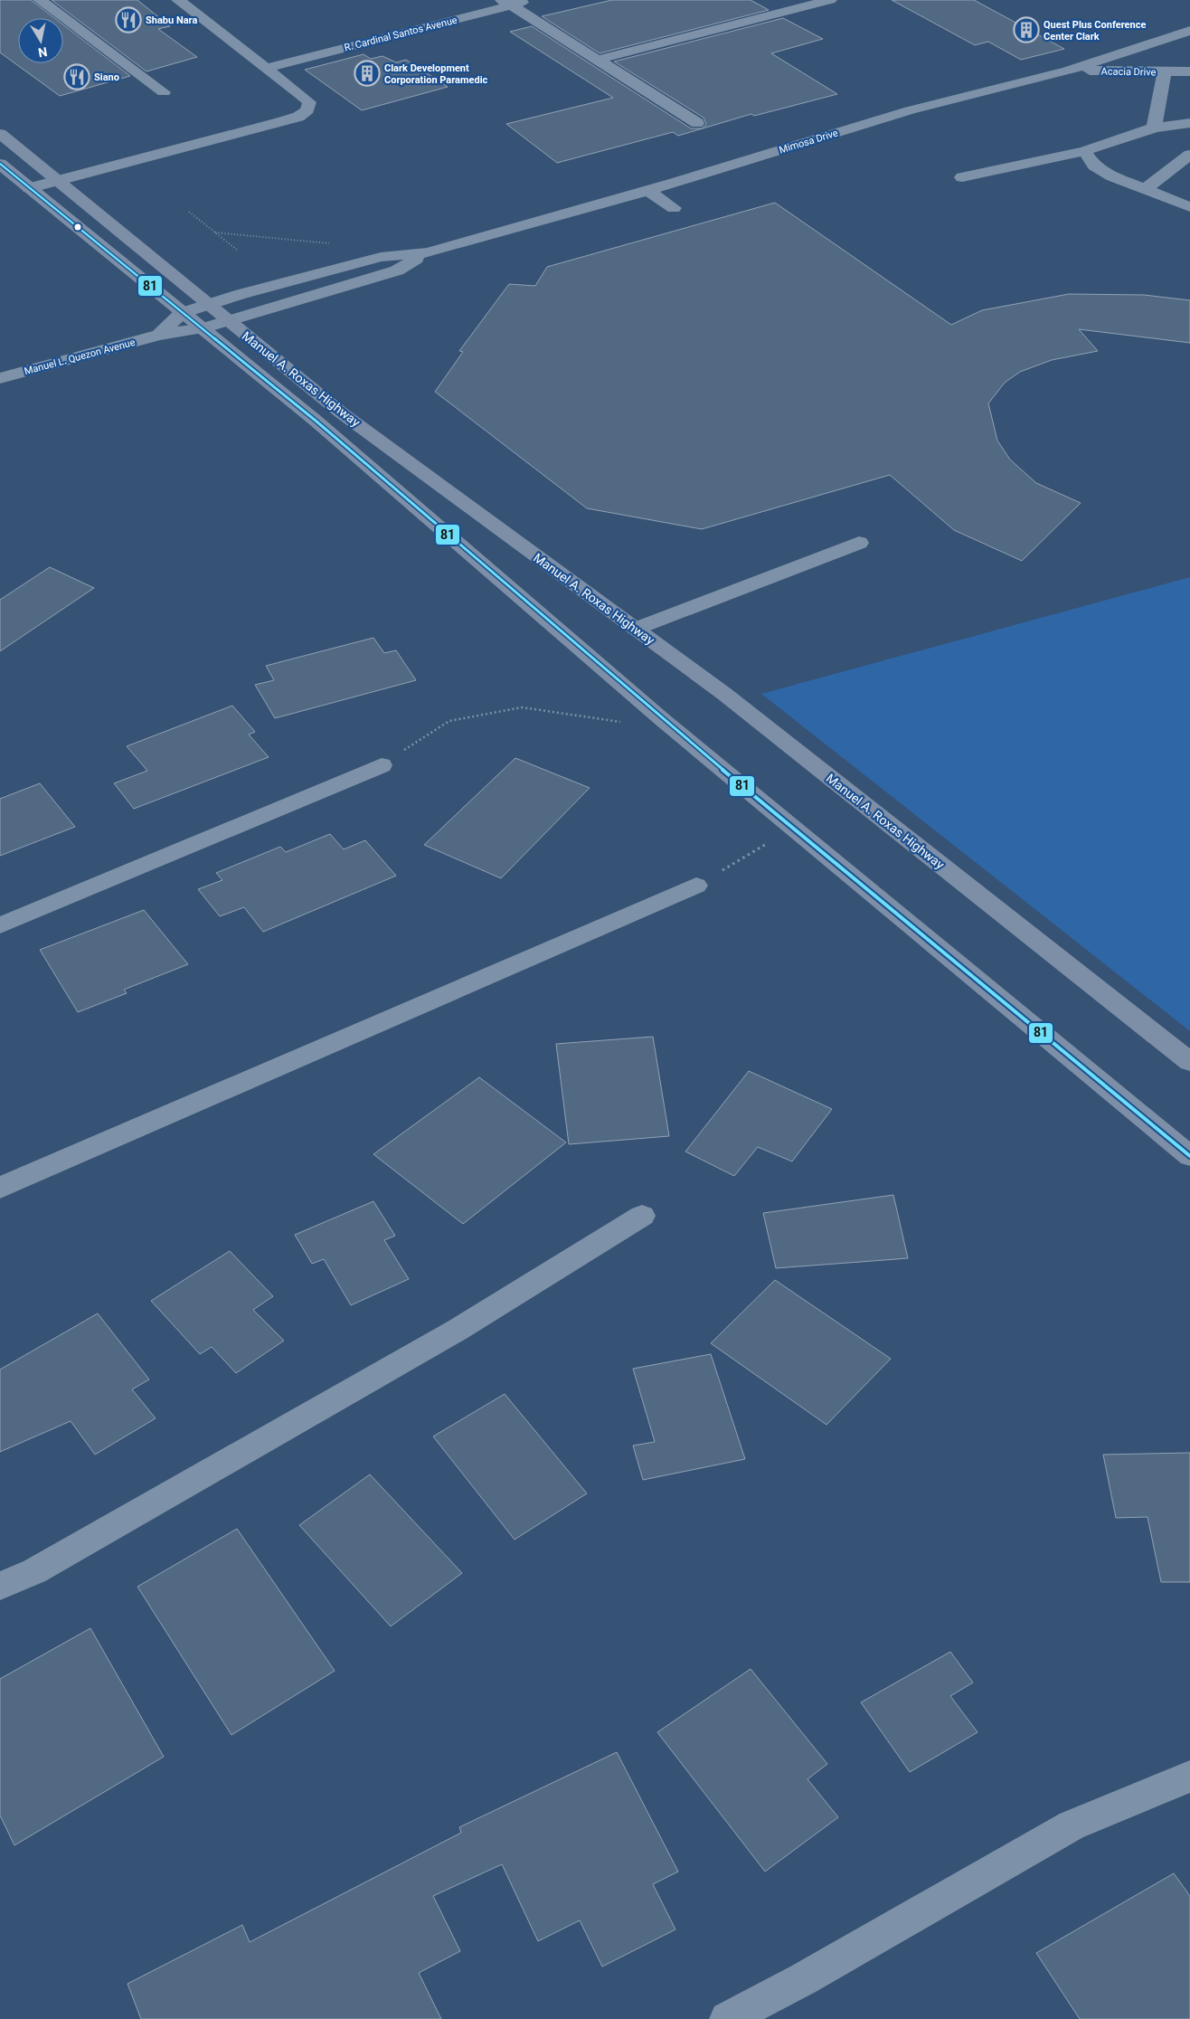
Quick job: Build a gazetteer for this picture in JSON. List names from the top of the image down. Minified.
{"streets":{"main road":["Manuel A. Roxas Highway"],"street":["R. Cardinal Santos Avenue","Acacia Drive","Mimosa Drive","Manuel L. Quezon Avenue"]},"crossings":[["Acacia Drive","Mimosa Drive"],["Mimosa Drive","Manuel L. Quezon Avenue"],["Mimosa Drive","Manuel A. Roxas Highway"],["Manuel L. Quezon Avenue","Manuel A. Roxas Highway"]],"places":{"restaurant":["Shabu Nara","Siano"],"building":["Quest Plus Conference Center Clark","Clark Development Corporation Paramedic"]},"lines":["transit line 81"],"north":"bottom"}
